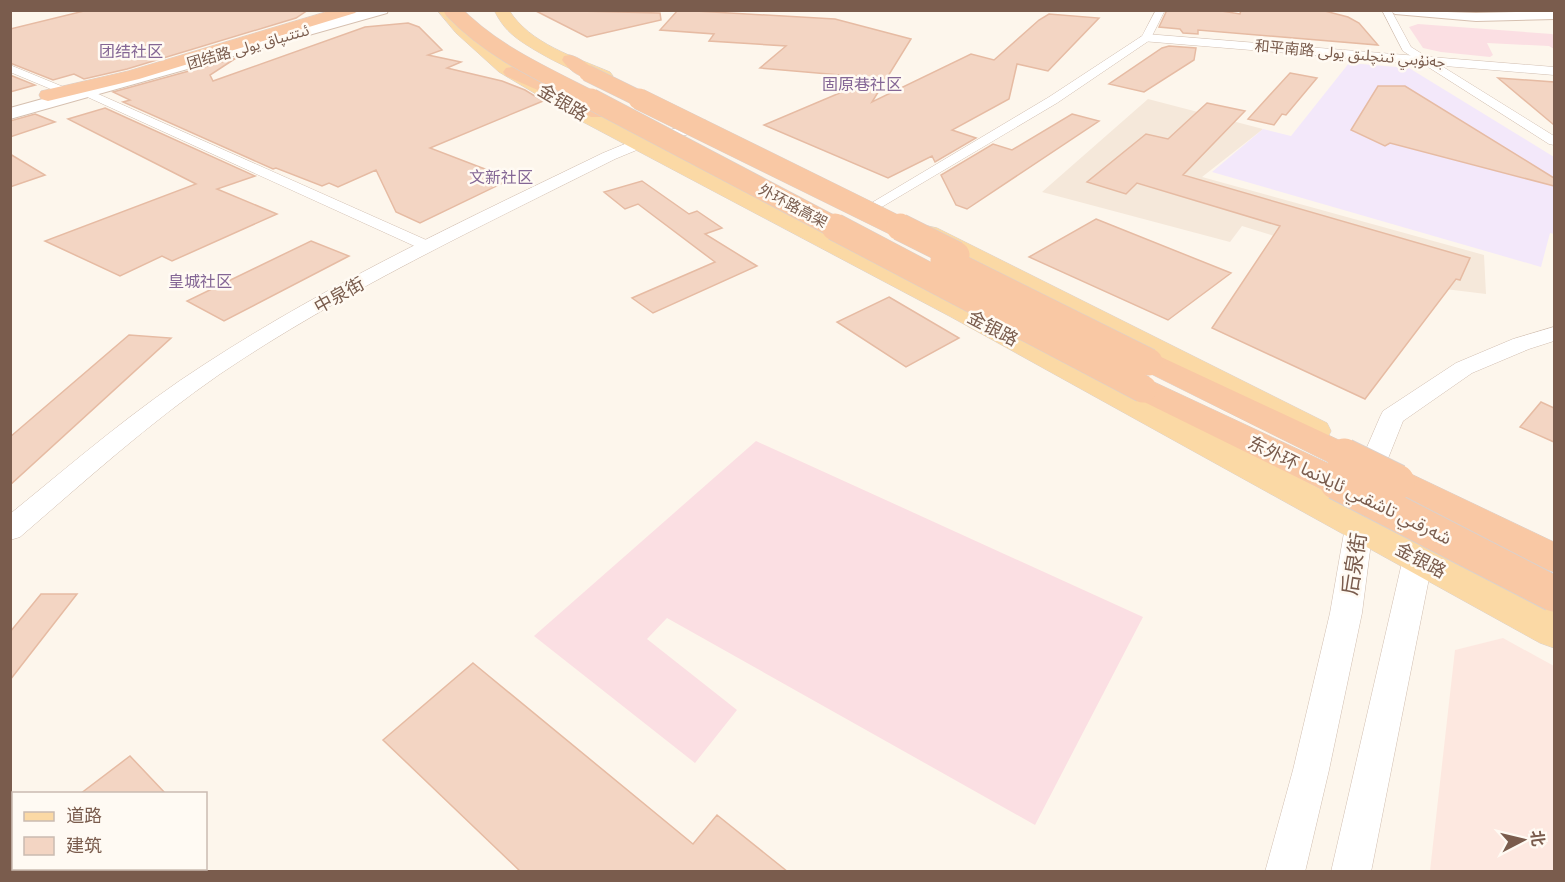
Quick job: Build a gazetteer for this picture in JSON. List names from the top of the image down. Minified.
{"streets":{"highway":["外环路高架","东外环 شەرقىي تاشقىي ئايلانما"],"main road":["团结路 ئىتتىپاق يولى","金银路"],"street":["和平南路 جەنۇبىي تىنچلىق يولى","中泉街","后泉街"]},"crossings":[["金银路","中泉街"],["金银路","后泉街"],["外环路高架","东外环 شەرقىي تاشقىي ئايلانما"]],"districts":["团结社区","固原巷社区","文新社区","皇城社区"],"legend":["道路","建筑"],"north":"right"}
